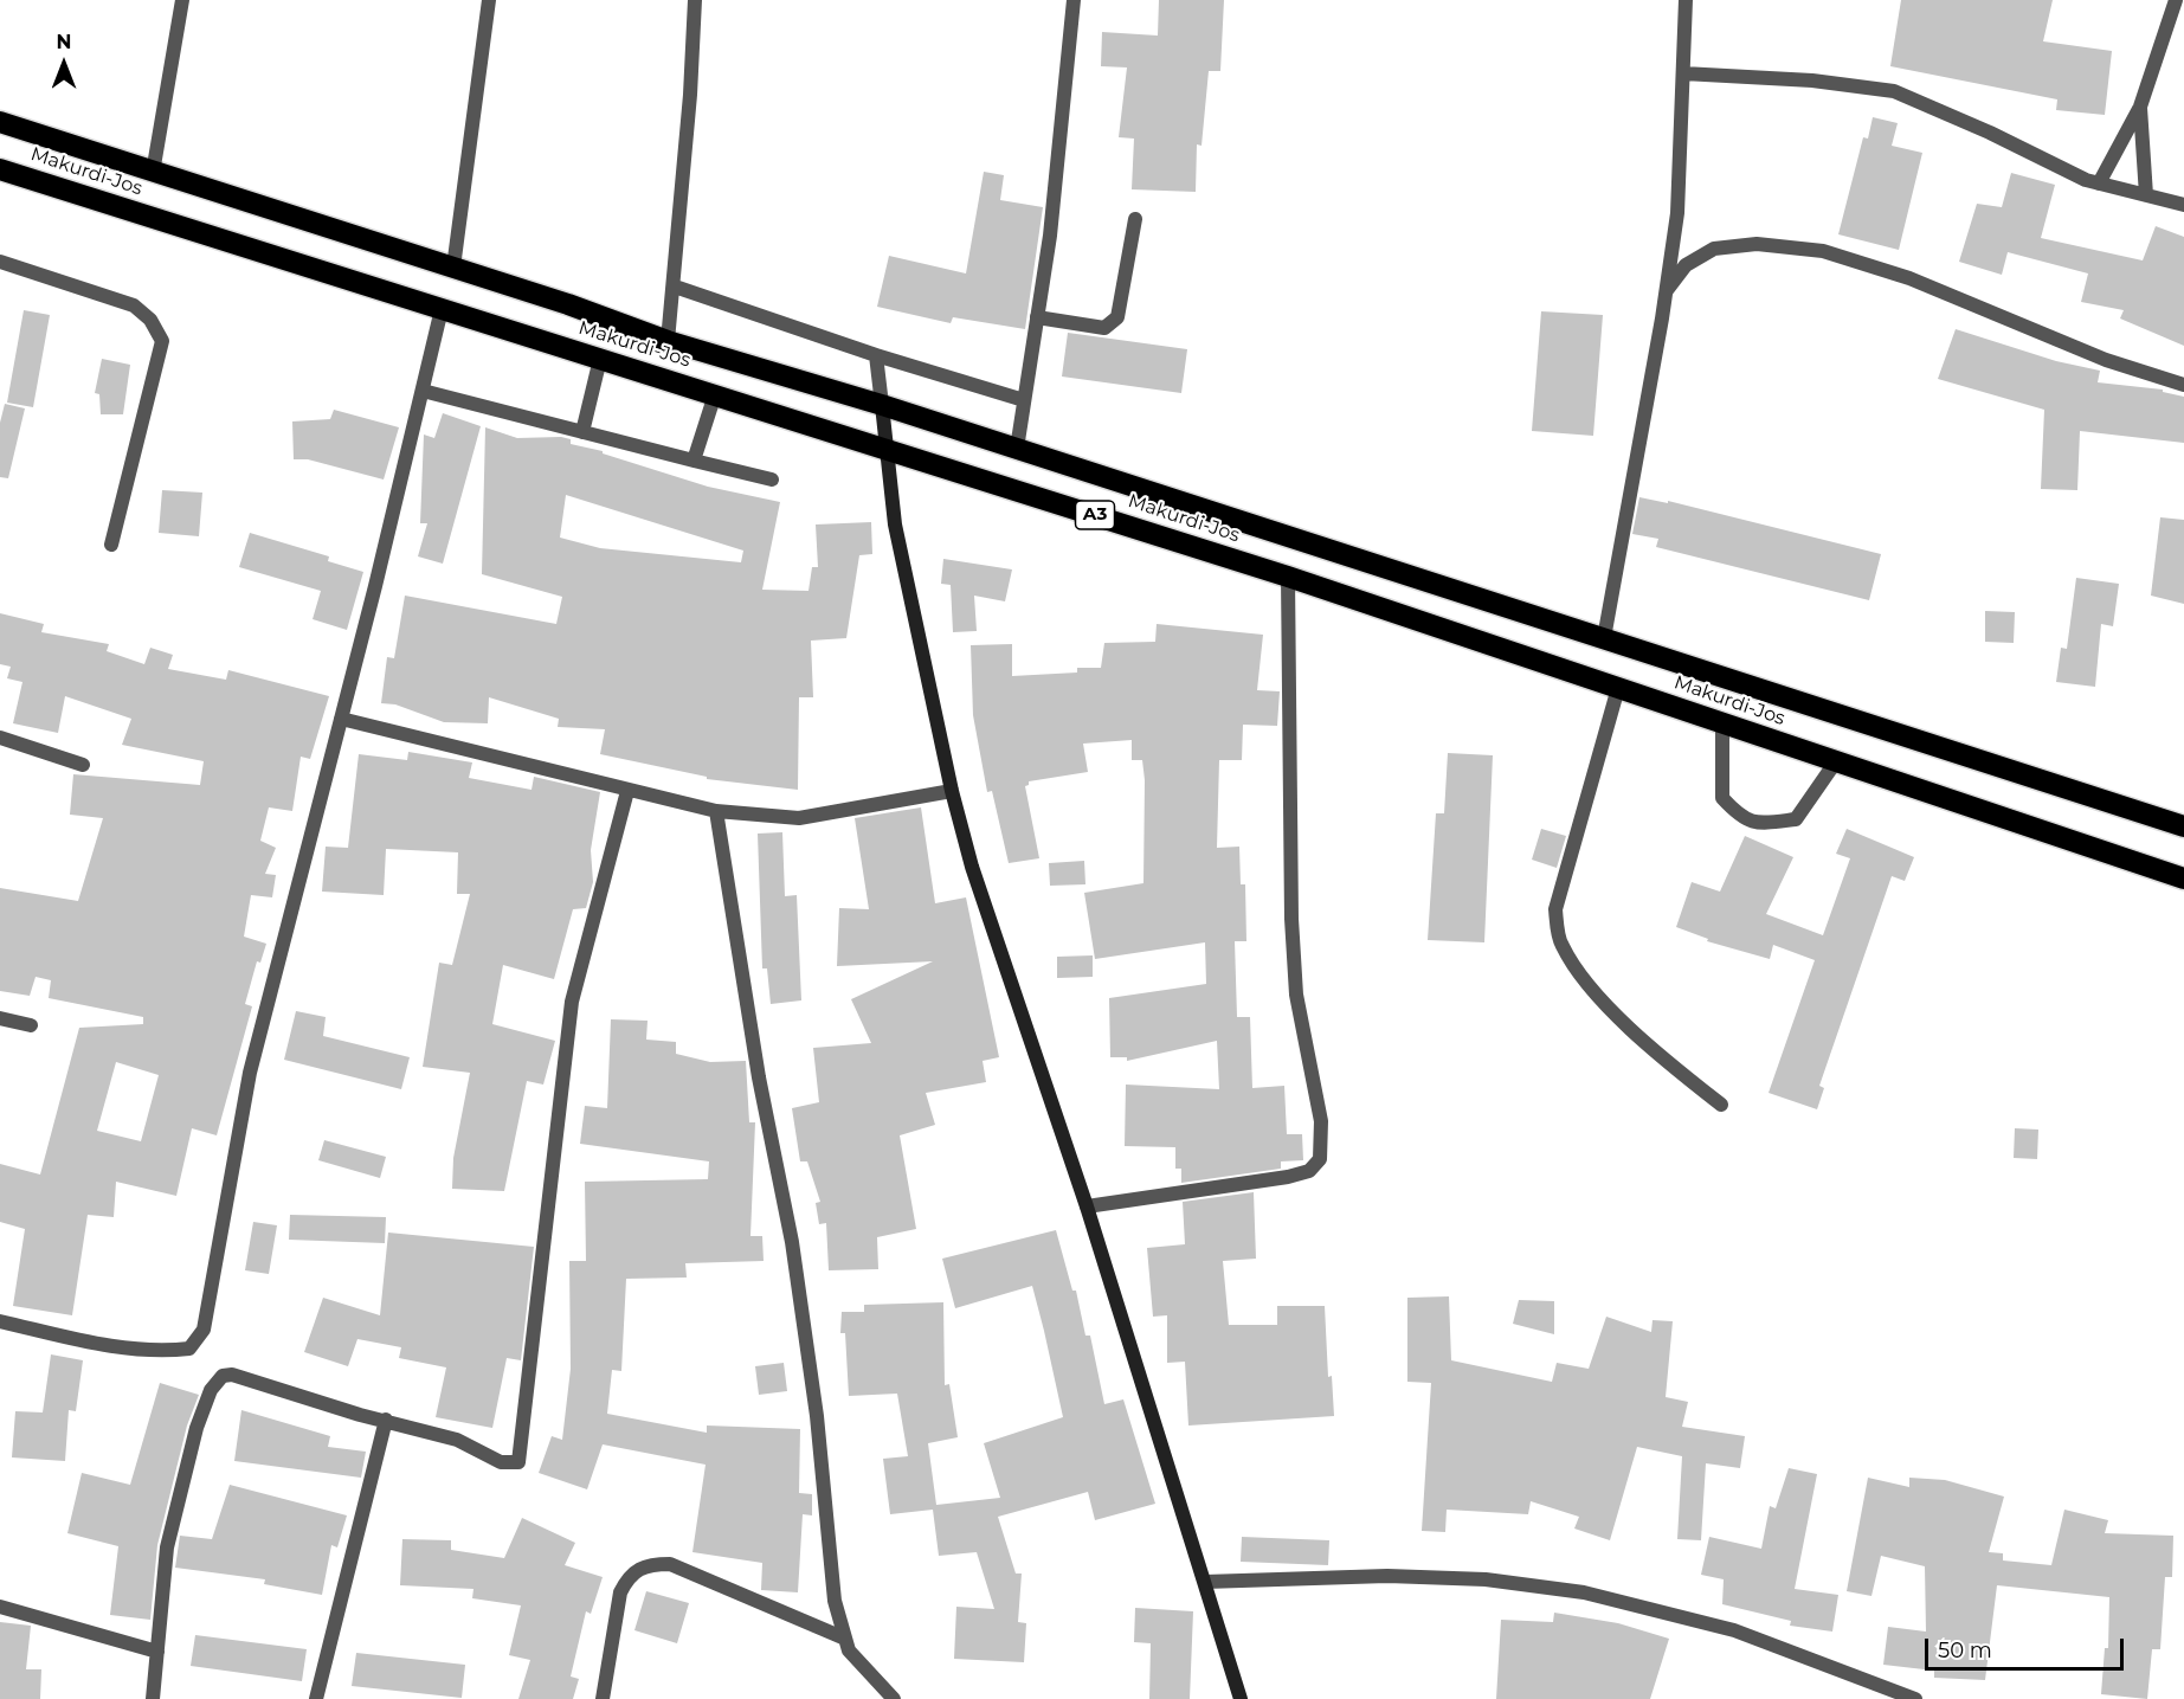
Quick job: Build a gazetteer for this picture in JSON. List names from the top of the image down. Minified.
{"streets":{"highway":["Makurdi-Jos","A3"]},"scale_bar":"50 m","north":"top"}
